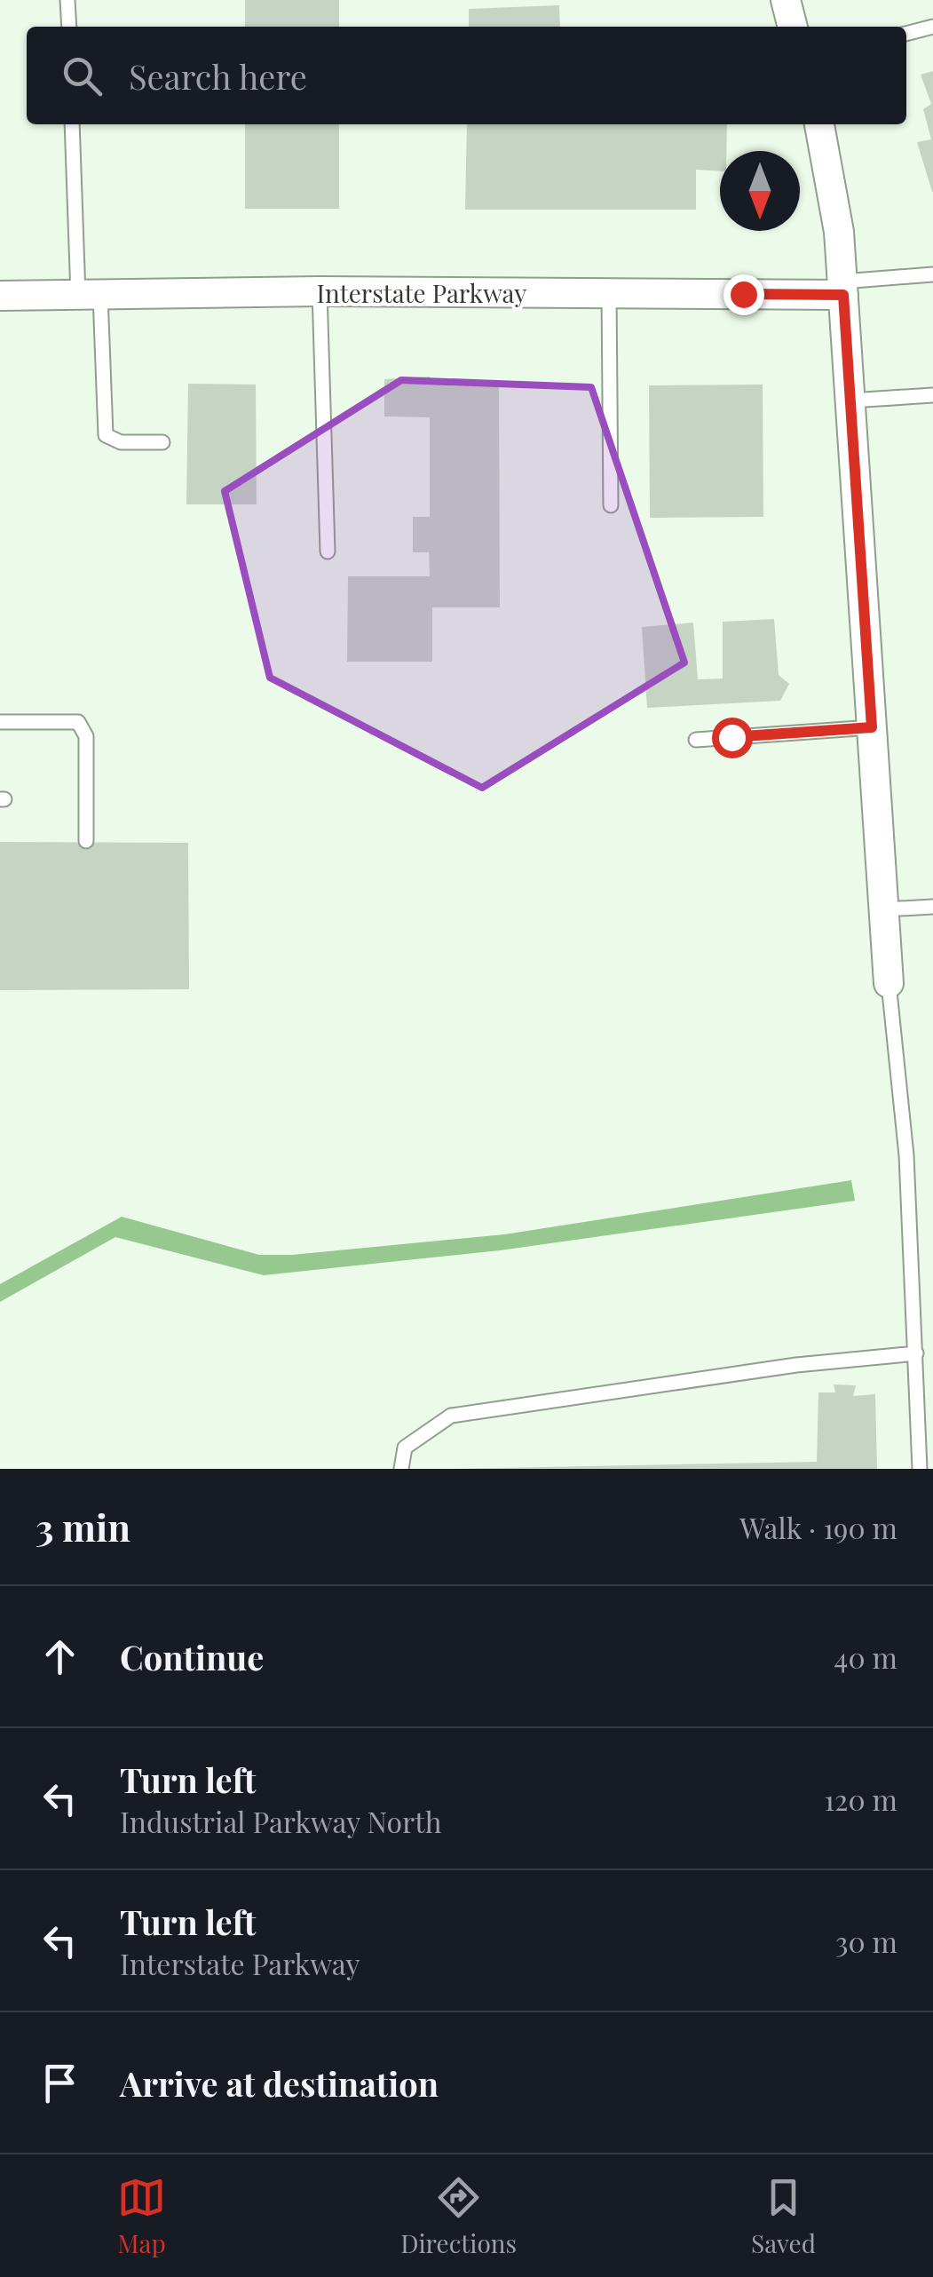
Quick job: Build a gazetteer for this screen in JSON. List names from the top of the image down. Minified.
{"streets":{"street":["Interstate Parkway"]},"north":"bottom","page":{"search":"Search here","heading":["3 min","Walk · 190 m"],"list":[["Continue","40 m"],["Turn left","Industrial Parkway North","120 m"],["Turn left","Interstate Parkway","30 m"],"Arrive at destination"],"nav":["Map","Directions","Saved"]}}
